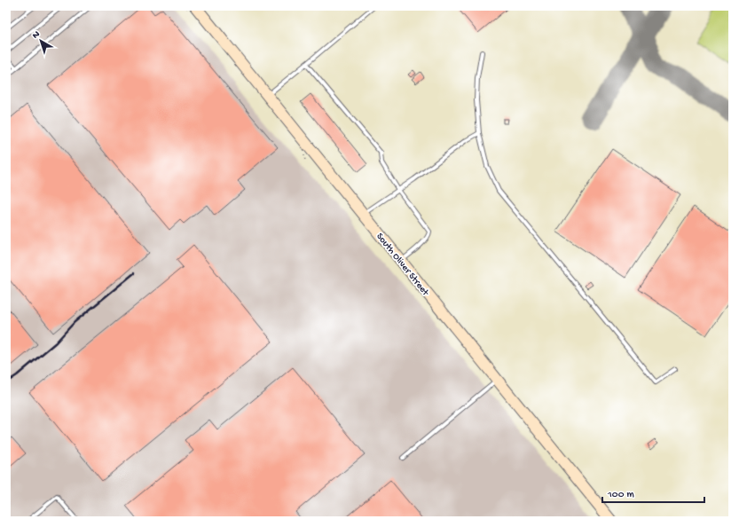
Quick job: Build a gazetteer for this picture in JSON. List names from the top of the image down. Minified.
{"streets":{"main road":["South Oliver Street"]},"scale_bar":"100 m","north":"top left"}
